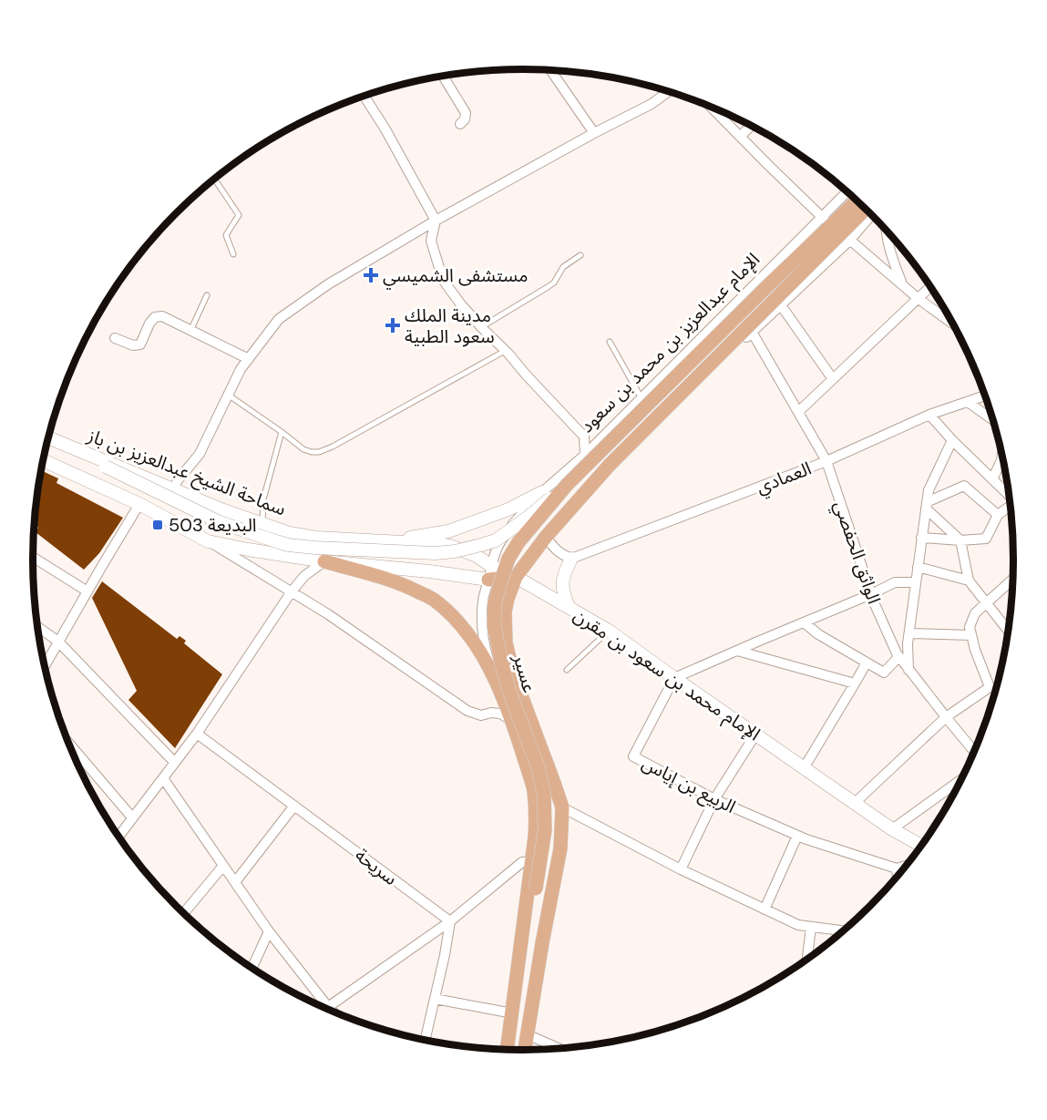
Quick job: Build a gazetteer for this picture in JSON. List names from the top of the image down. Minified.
{"streets":{"main road":["الإمام عبدالعزيز بن محمد بن سعود","عسير"],"street":["سماحة الشيخ عبدالعزيز بن باز","العمادي","الواثق الحفصي","الإمام محمد بن سعود بن مقرن","الربيع بن إياس","سريحة"]},"crossings":[["الإمام عبدالعزيز بن محمد بن سعود","عسير"],["العمادي","الواثق الحفصي"],["الإمام محمد بن سعود بن مقرن","الربيع بن إياس"]],"places":{"health":["مستشفى الشميسي","مدينة الملك سعود الطبية"],"transit":["البديعة 503"]}}
